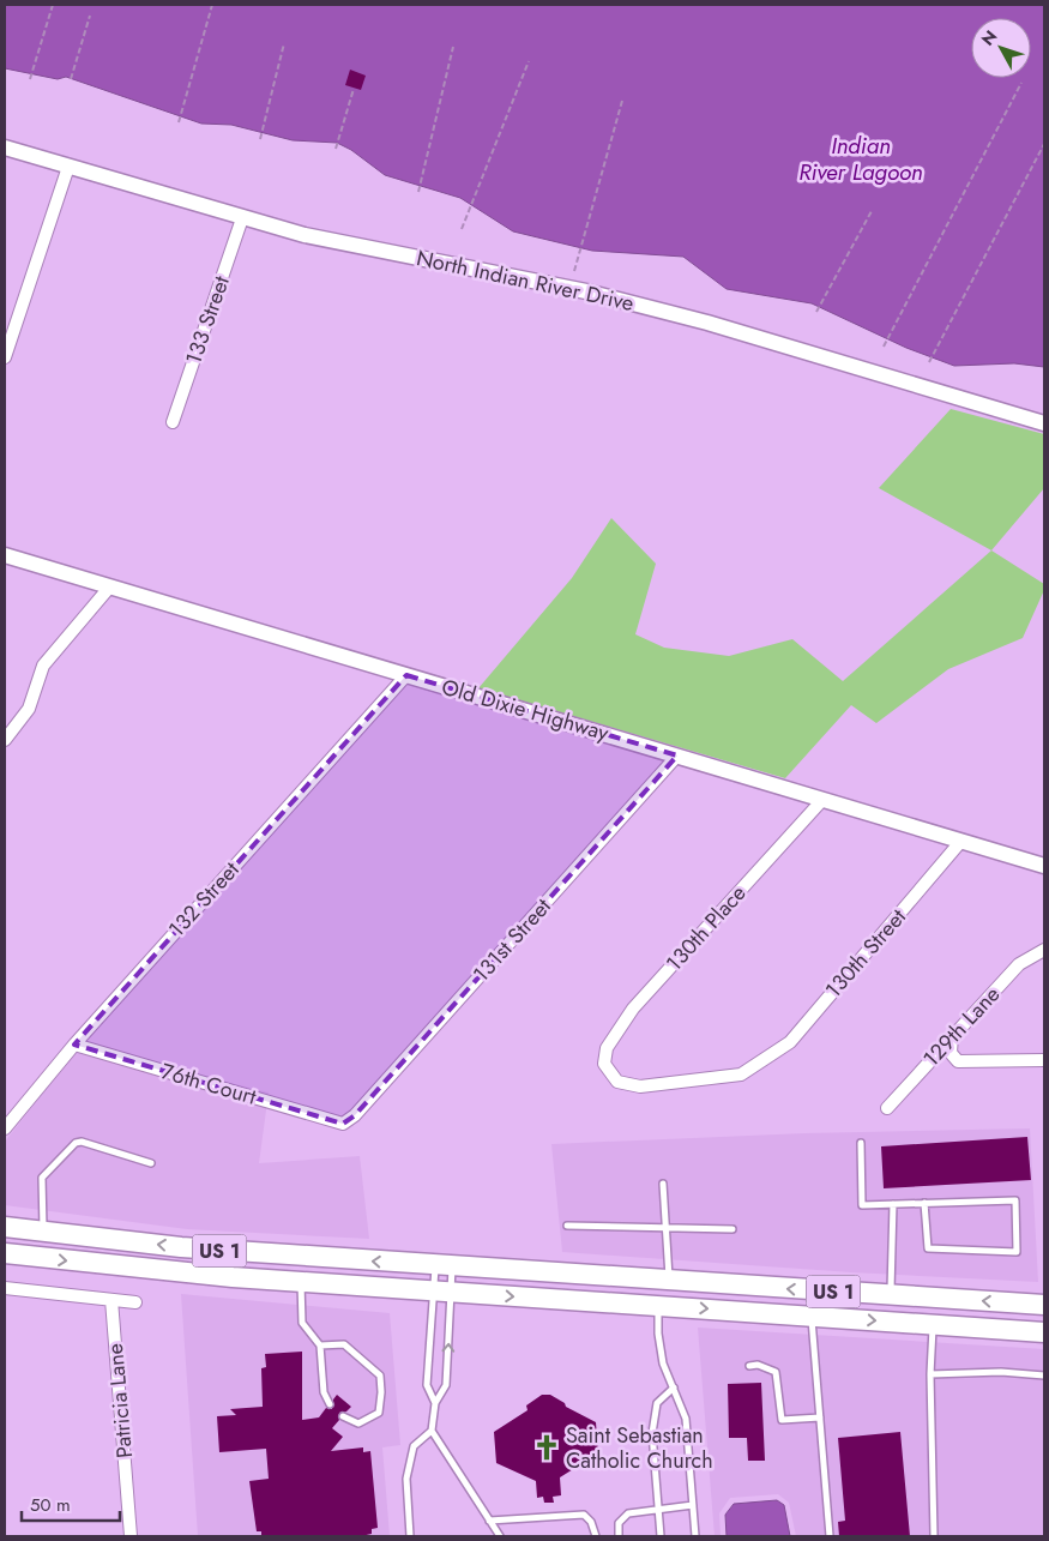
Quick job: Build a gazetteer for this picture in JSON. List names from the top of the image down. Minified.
{"streets":{"main road":["US 1"],"street":["North Indian River Drive","133 Street","Old Dixie Highway","132 Street","130th Place","131st Street","130th Street","129th Lane","76th Court","Patricia Lane"]},"crossings":[["North Indian River Drive","133 Street"],["Old Dixie Highway","132 Street"],["Old Dixie Highway","130th Place"],["Old Dixie Highway","131st Street"],["Old Dixie Highway","130th Street"],["132 Street","76th Court"],["130th Place","130th Street"],["131st Street","76th Court"]],"water":["Indian River Lagoon"],"places":{"church":["Saint Sebastian Catholic Church"]},"scale_bar":"50 m","north":"top left"}
